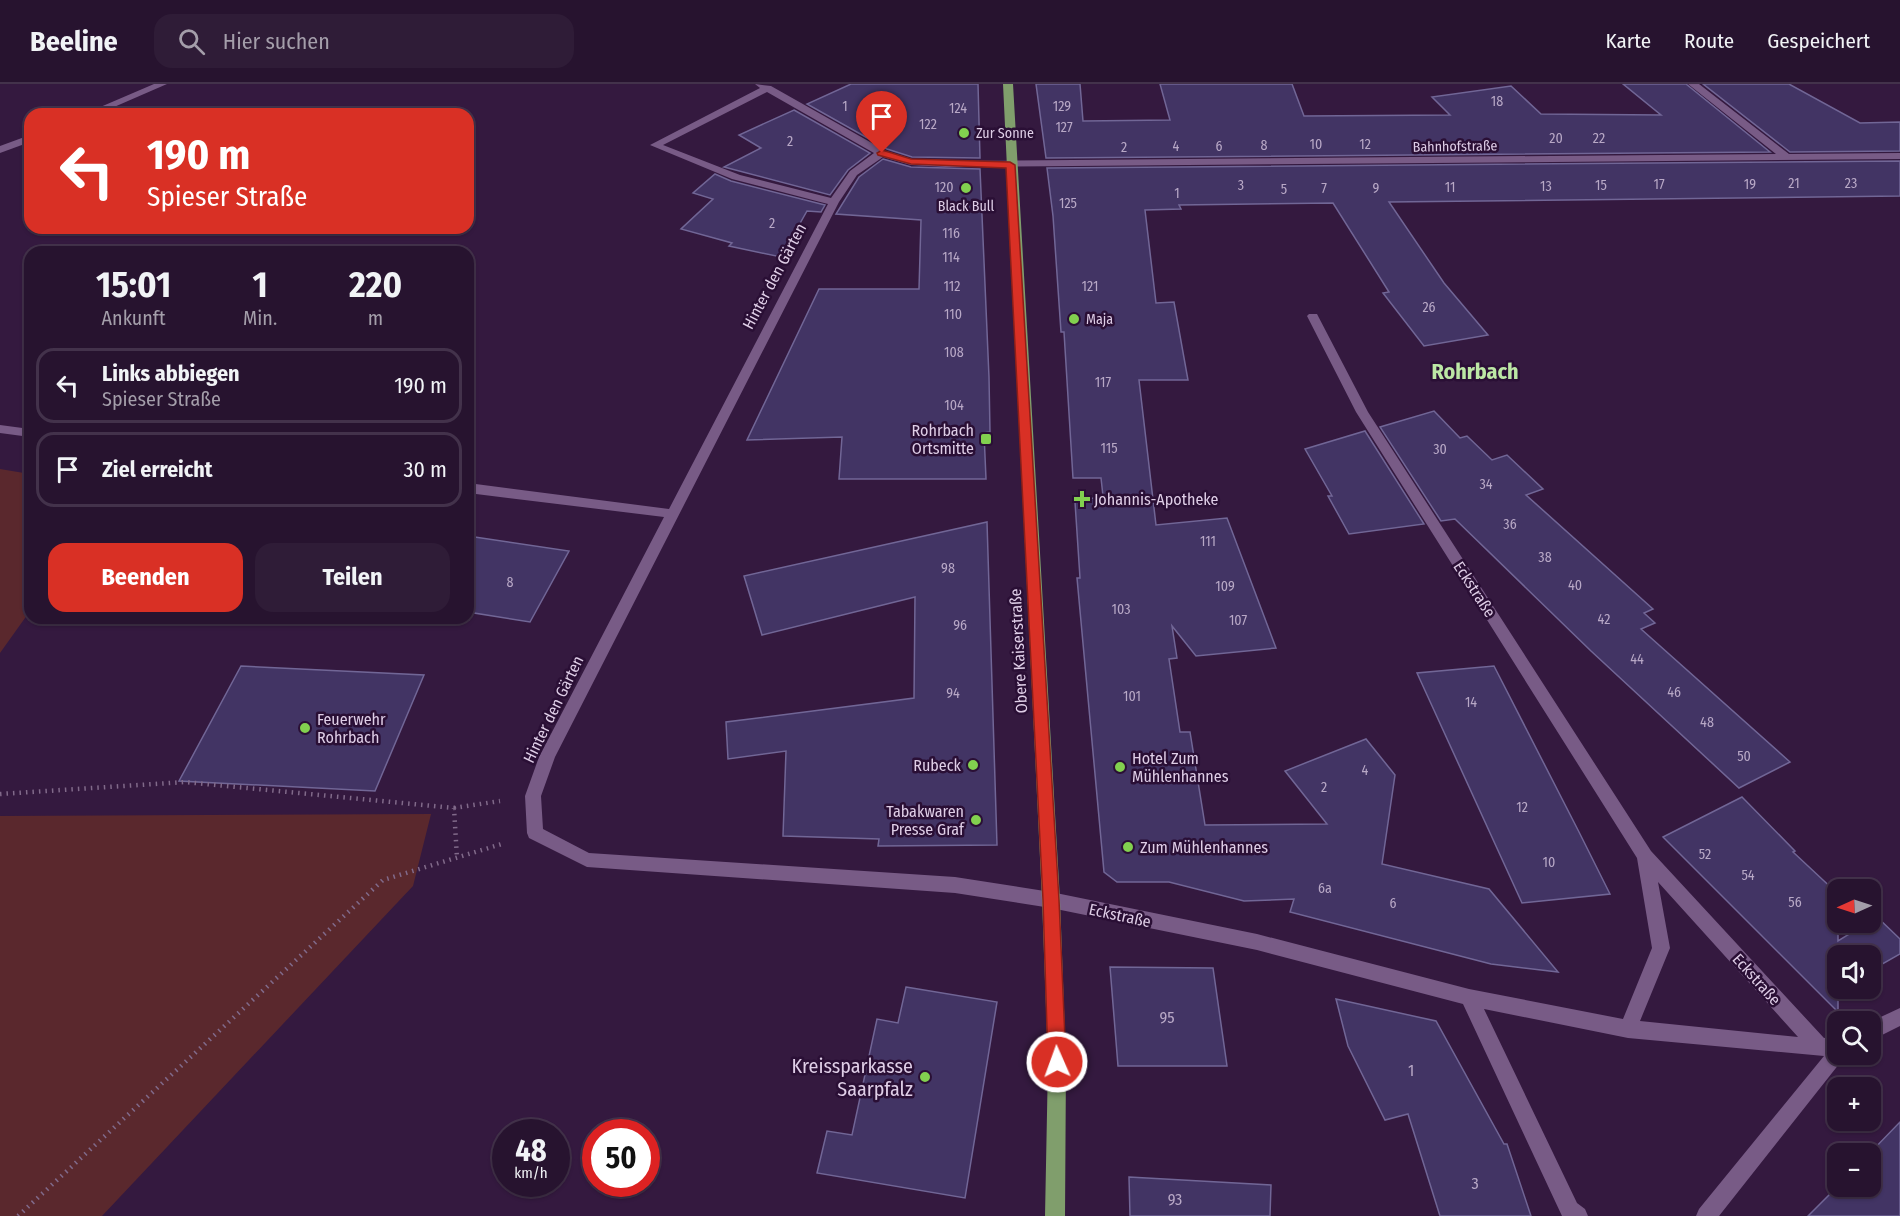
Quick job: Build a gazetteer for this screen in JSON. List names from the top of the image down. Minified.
{"streets":{"main road":["Obere Kaiserstraße"],"street":["Bahnhofstraße","Hinter den Gärten","Eckstraße"]},"crossings":[["Bahnhofstraße","Hinter den Gärten"],["Bahnhofstraße","Obere Kaiserstraße"],["Eckstraße","Obere Kaiserstraße"]],"districts":["Rohrbach"],"places":{"other":["Zur Sonne","Black Bull","Maja","Feuerwehr Rohrbach","Rubeck","Hotel Zum Mühlenhannes","Tabakwaren Presse Graf","Zum Mühlenhannes","Kreissparkasse Saarpfalz"],"transit":["Rohrbach Ortsmitte"],"health":["Johannis-Apotheke"]},"house_numbers":["18","1","129","124","122","127","20","22","2","10","12","8","4","6","2","21","23","17","19","3","15","13","120","11","7","9","5","1","125","2","116","114","112","121","26","110","108","117","104","115","30","34","36","111","38","98","8","40","109","103","42","107","96","44","46","94","101","14","48","50","4","2","12","52","10","54","6a","56","6","95","1","3","93"],"north":"left","page":{"header":"Beeline","search":"Hier suchen","nav":["Karte","Route","Gespeichert"],"turn":["190 m","Spieser Straße"],"eta":["15:01","Ankunft","1","Min.","220","m"],"list":[{"name":"Links abbiegen","note":"Spieser Straße","value":"190 m"},{"name":"Ziel erreicht","value":"30 m"}],"buttons":["Beenden","Teilen"],"map_buttons":["+","−"],"speed":"48 km/h","limit":"50"}}
